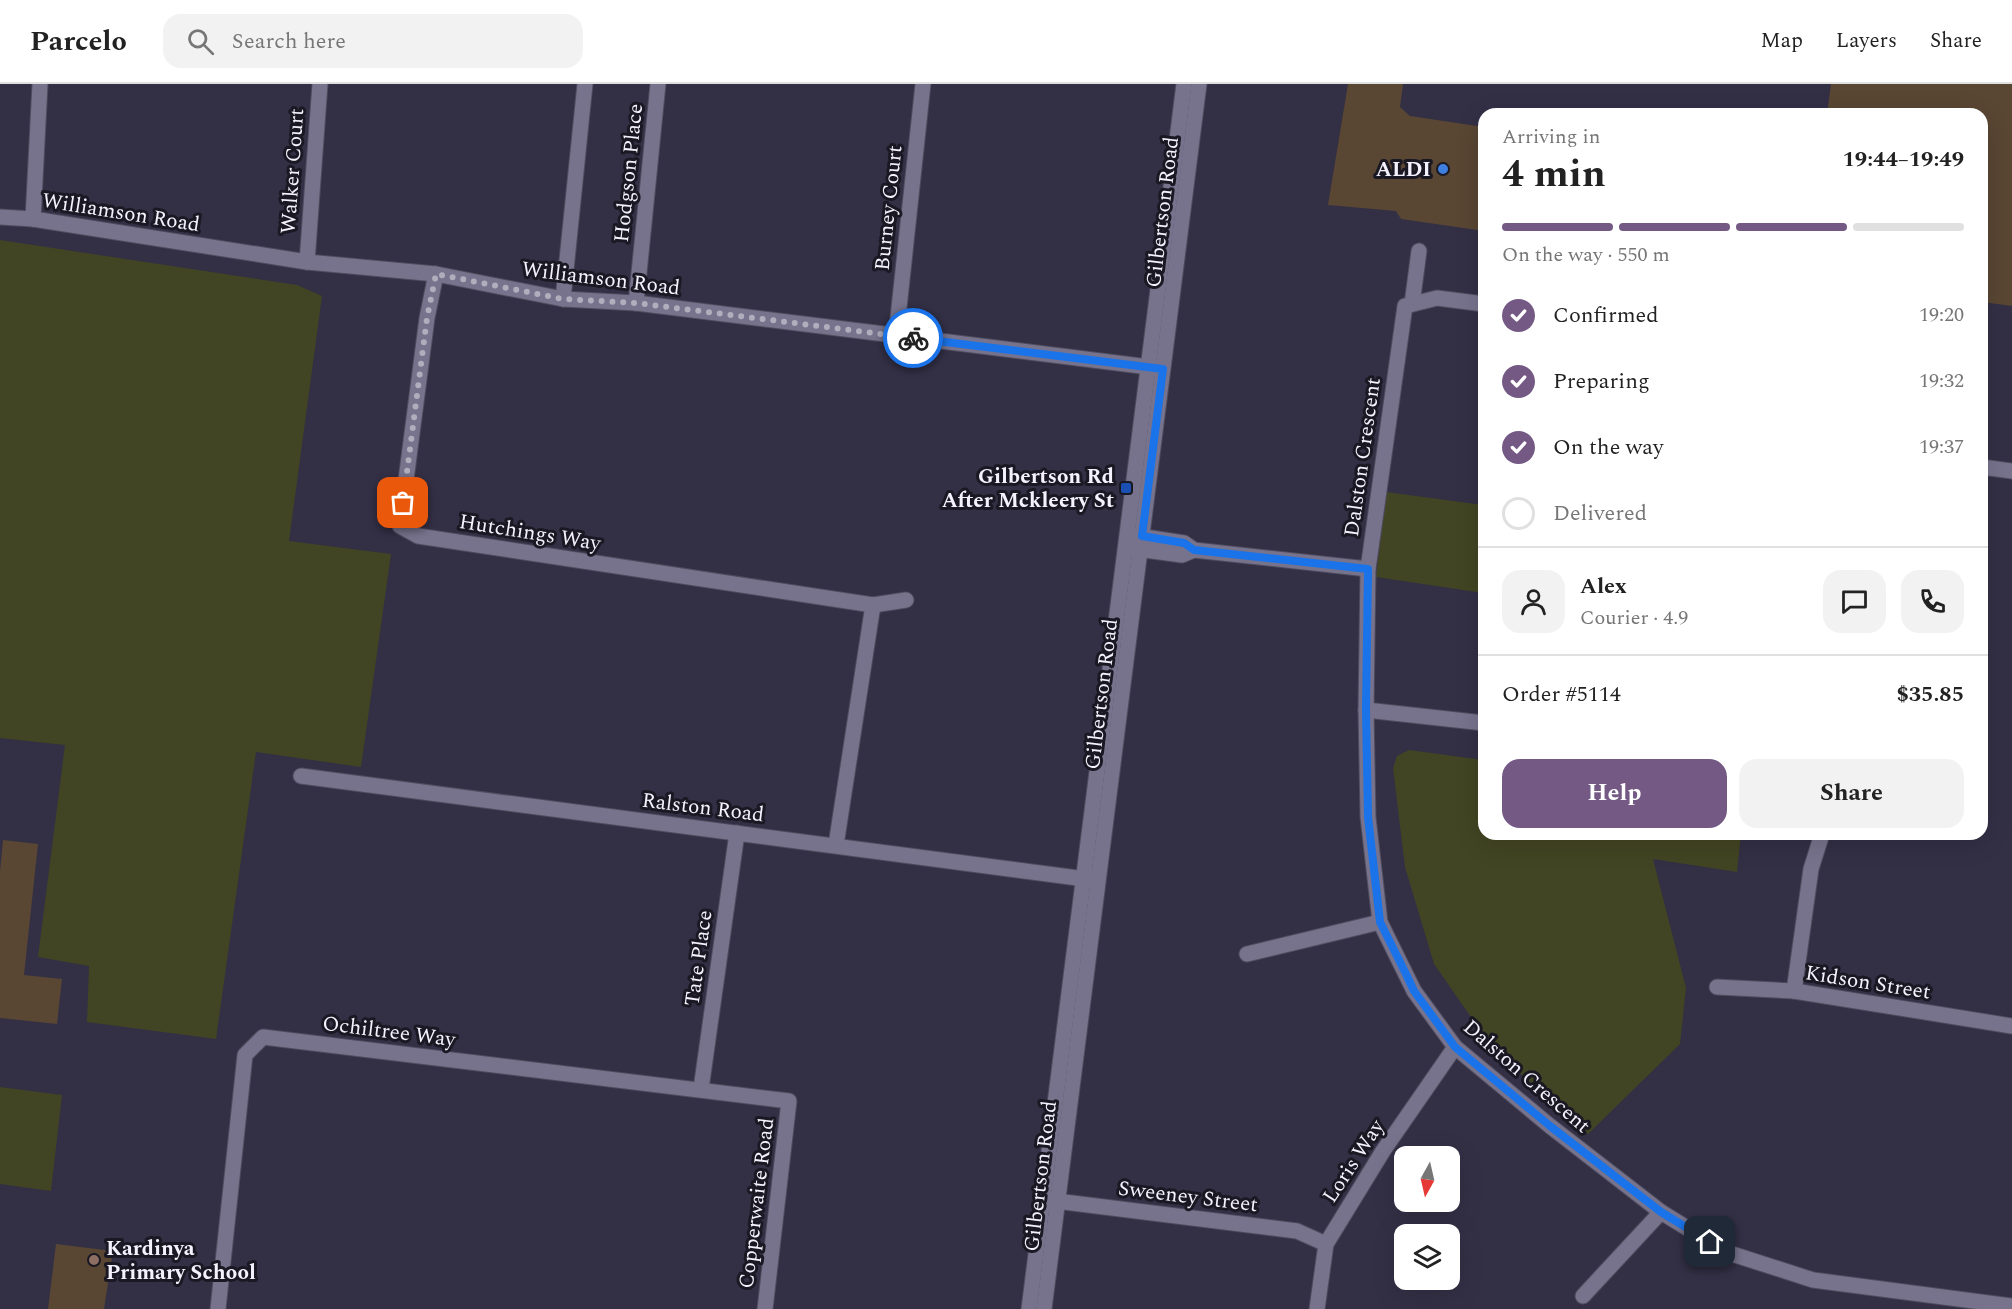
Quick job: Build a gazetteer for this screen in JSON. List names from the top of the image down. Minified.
{"streets":{"street":["Walker Court","Hodgson Place","Burney Court","Williamson Road","Gilbertson Road","Dalston Crescent","Hutchings Way","Ralston Road","Tate Place","Kidson Street","Ochiltree Way","Loris Way","Sweeney Street","Copperwaite Road"]},"crossings":[["Walker Court","Williamson Road"],["Hodgson Place","Williamson Road"],["Burney Court","Williamson Road"],["Williamson Road","Gilbertson Road"],["Williamson Road","Hutchings Way"],["Gilbertson Road","Ralston Road"],["Gilbertson Road","Sweeney Street"],["Dalston Crescent","Loris Way"],["Ralston Road","Tate Place"],["Tate Place","Ochiltree Way"],["Ochiltree Way","Copperwaite Road"],["Loris Way","Sweeney Street"]],"places":{"other":["ALDI","Kardinya Primary School"],"transit":["Gilbertson Rd After Mckleery St"]},"north":"bottom","page":{"header":"Parcelo","search":"Search here","nav":["Map","Layers","Share"],"heading":["4 min","Arriving in","19:44–19:49"],"panel":["Alex","Courier · 4.9","Order #5114","$35.85"],"bar":"On the way · 550 m","list":[["Confirmed","19:20"],["Preparing","19:32"],["On the way","19:37"],"Delivered"],"buttons":["Help","Share"]}}
